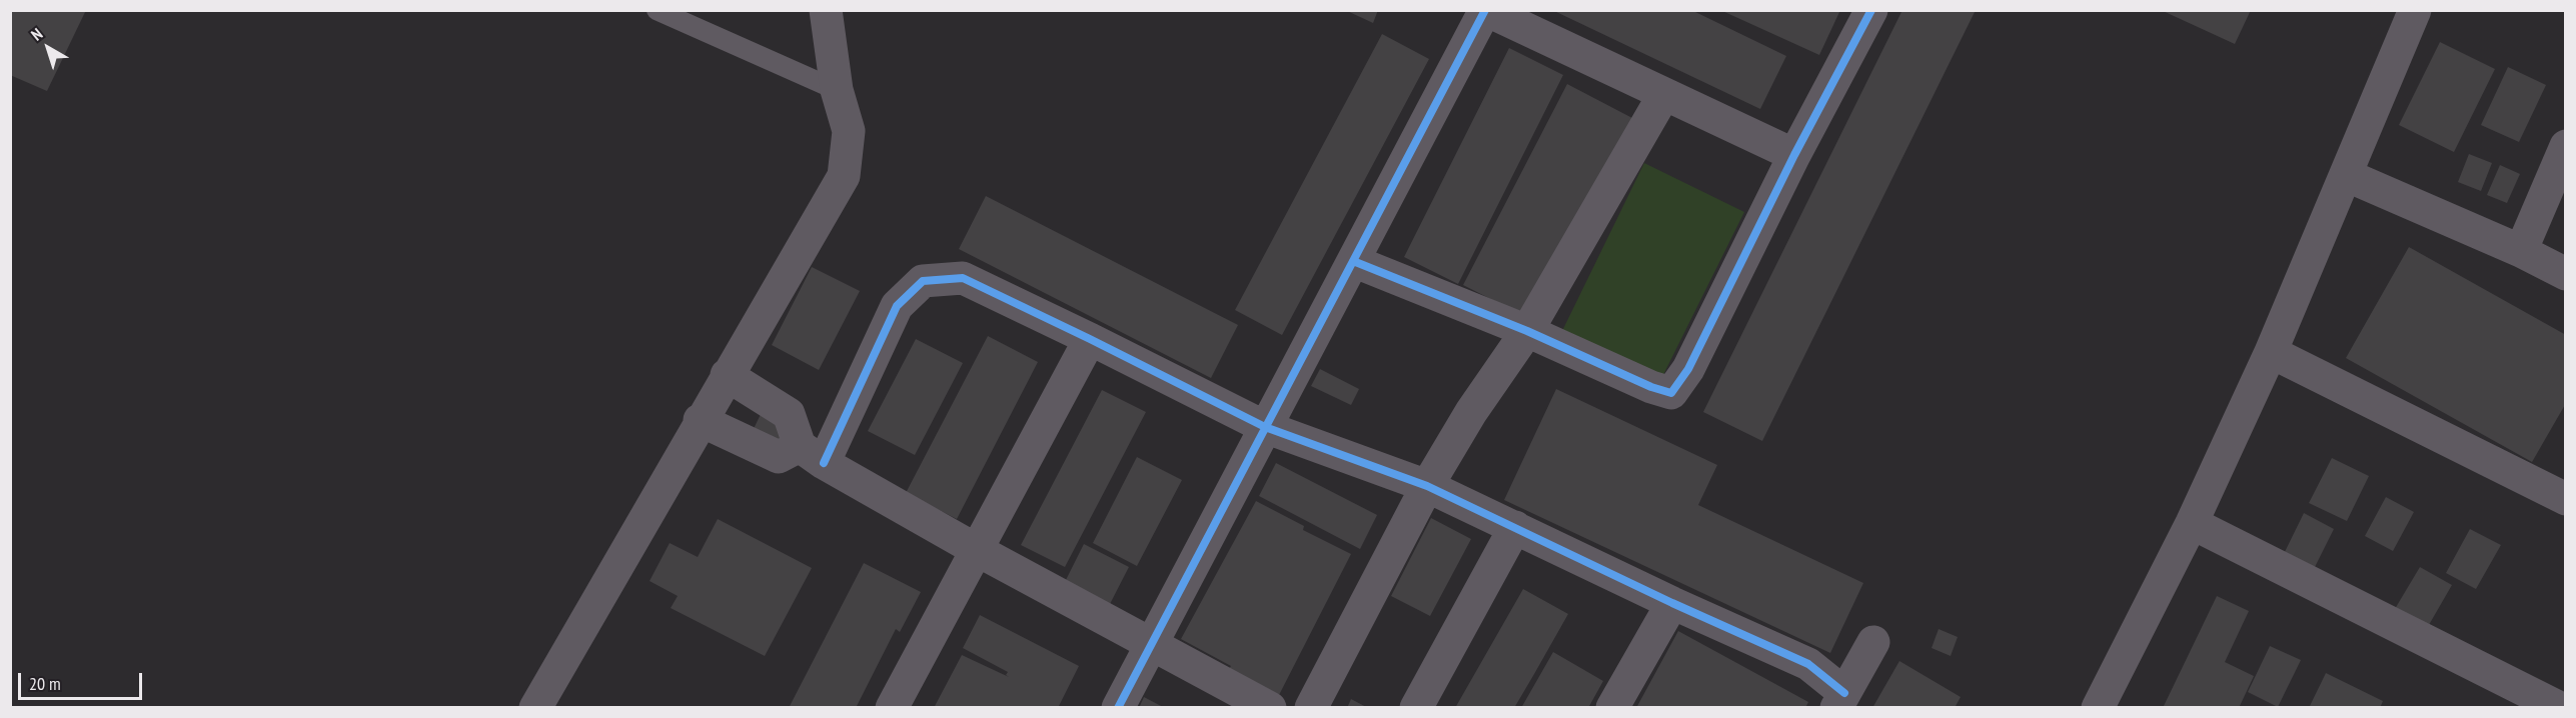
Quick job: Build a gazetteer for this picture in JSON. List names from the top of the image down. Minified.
{"scale_bar":"20 m","north":"top left"}
